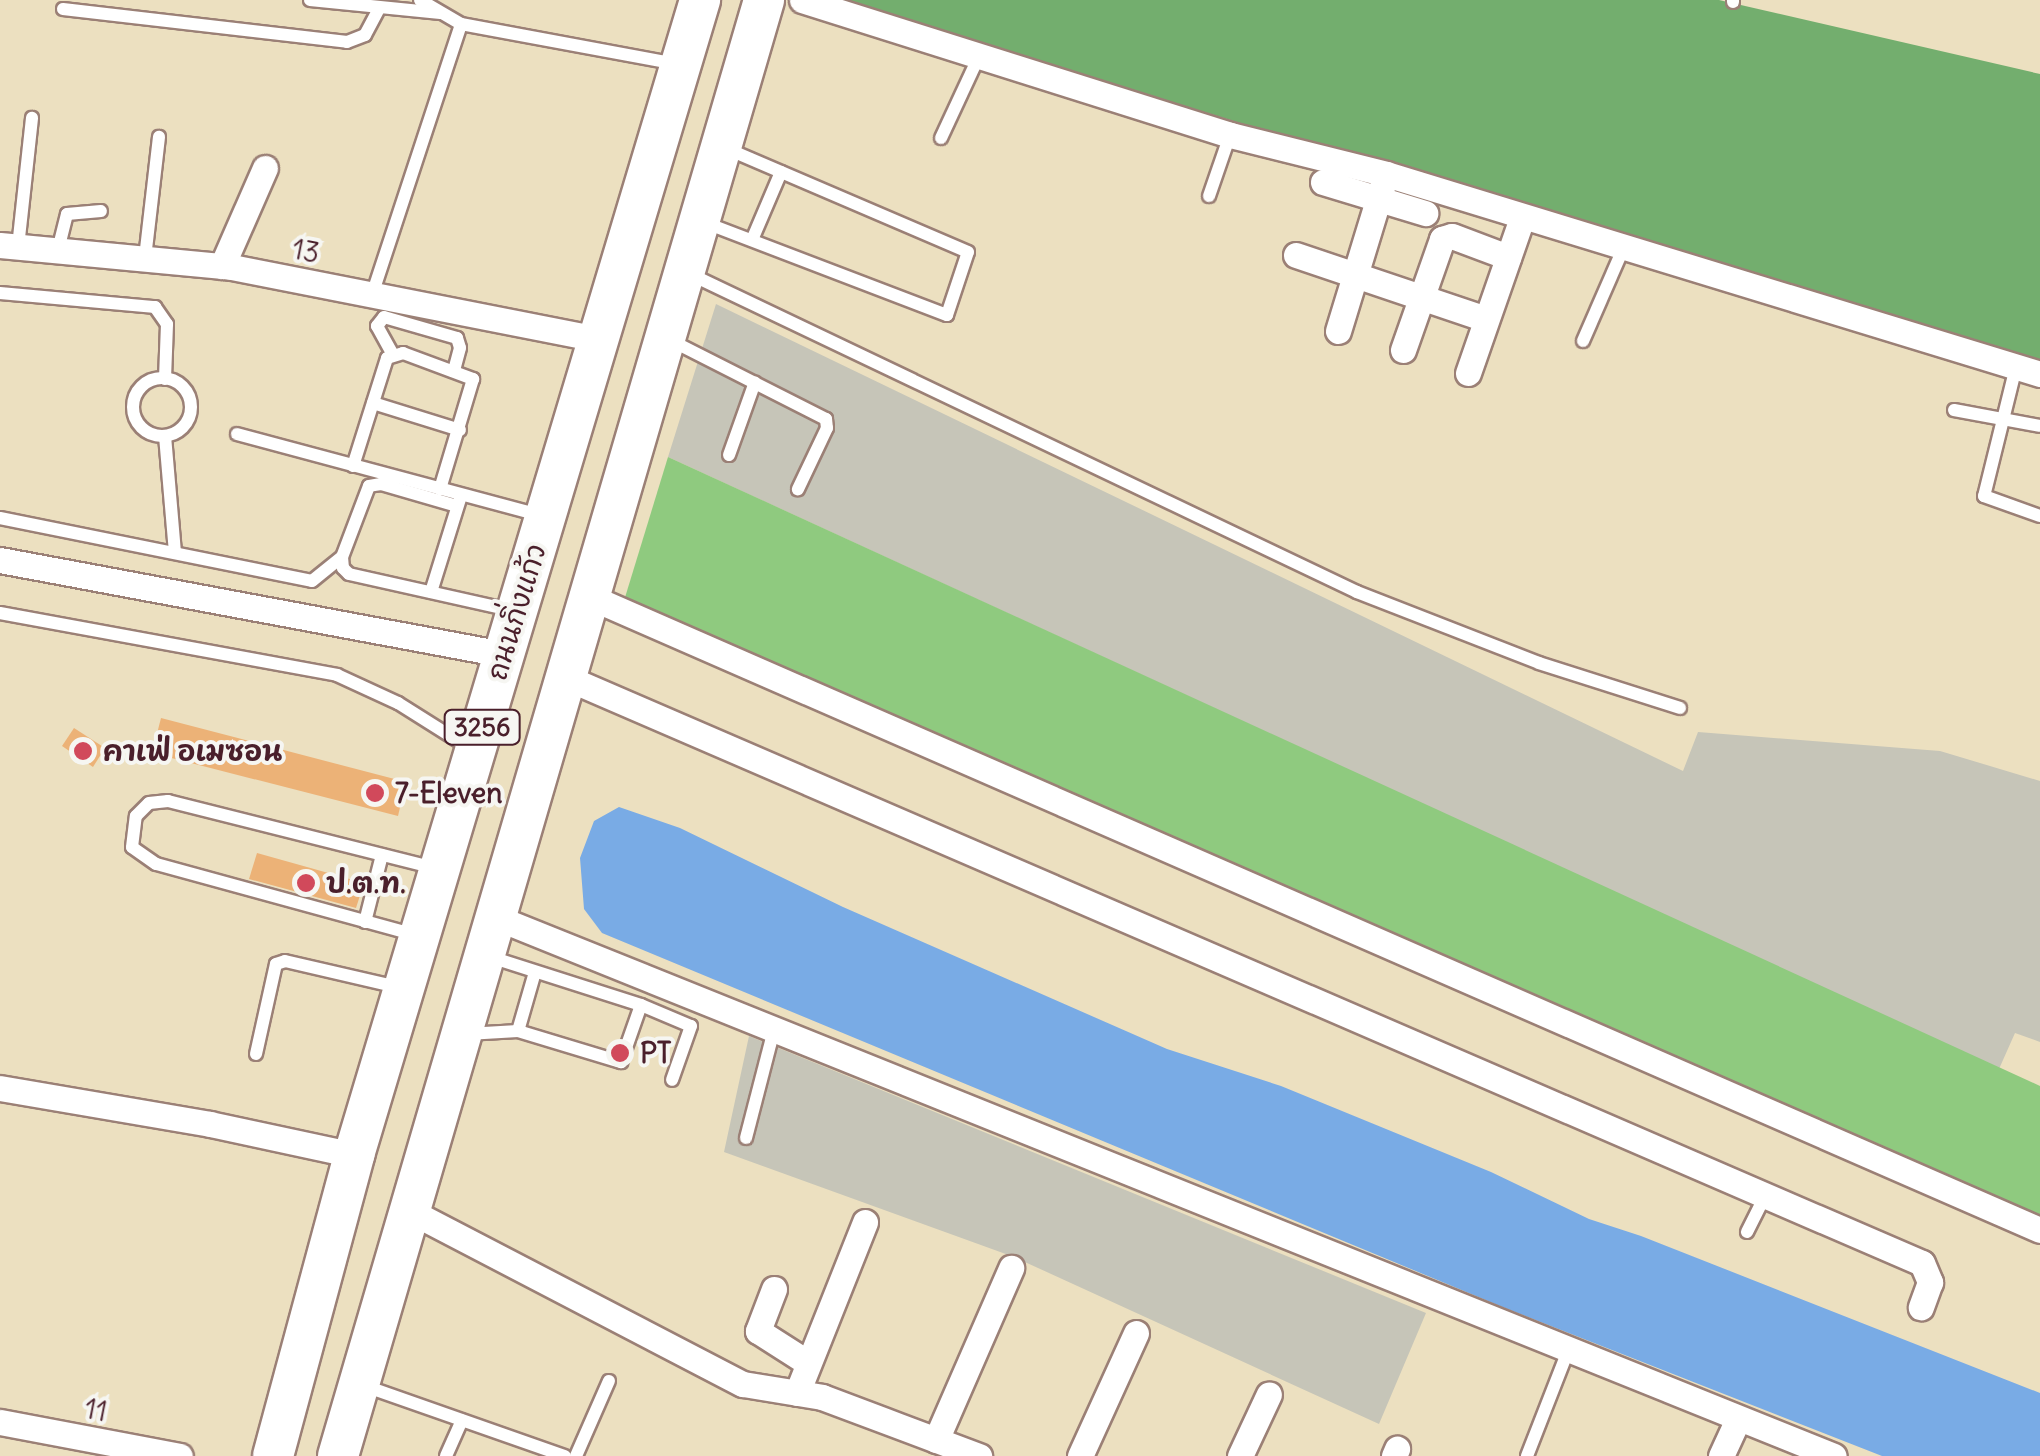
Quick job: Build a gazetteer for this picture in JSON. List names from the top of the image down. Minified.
{"streets":{"main road":["ถนนกิ่งแก้ว","3256"],"street":["13","11"]},"crossings":[["13","ถนนกิ่งแก้ว"]],"places":["คาเฟ่ อเมซอน","7-Eleven","ป.ต.ท.","PT"]}
